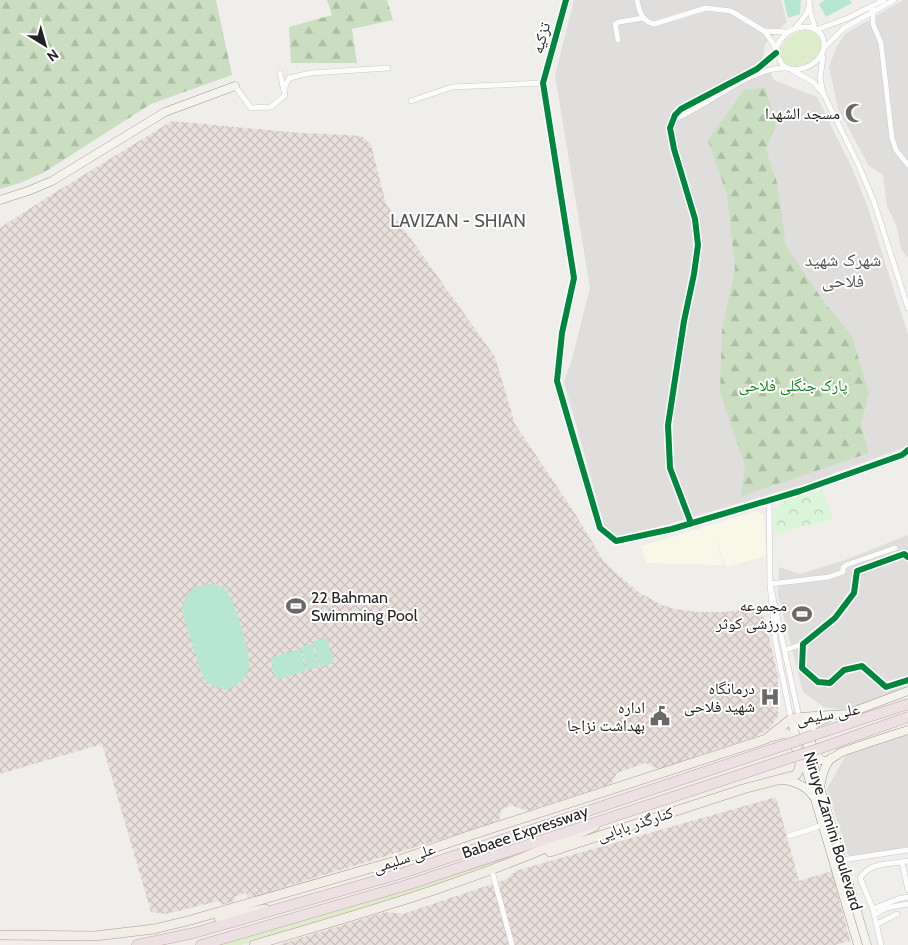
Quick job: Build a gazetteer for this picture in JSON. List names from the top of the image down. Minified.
{"streets":{"highway":["Babaee Expressway"],"main road":["علی سلیمی","کنارگذر بابایی","Niruye Zamini Boulevard"],"street":["تزکیه"]},"crossings":[["علی سلیمی","کنارگذر بابایی"],["علی سلیمی","Niruye Zamini Boulevard"]],"districts":["LAVIZAN - SHIAN","شهرک شهید فلاحی"],"parks":["پارک جنگلی فلاحی"],"places":{"mosque":["مسجد الشهدا"],"sports":["22 Bahman Swimming Pool","مجموعه ورزشی کوثر"],"hospital":["درمانگاه شهید فلاحی"],"public building":["اداره بهداشت نزاجا"]},"north":"bottom right"}
